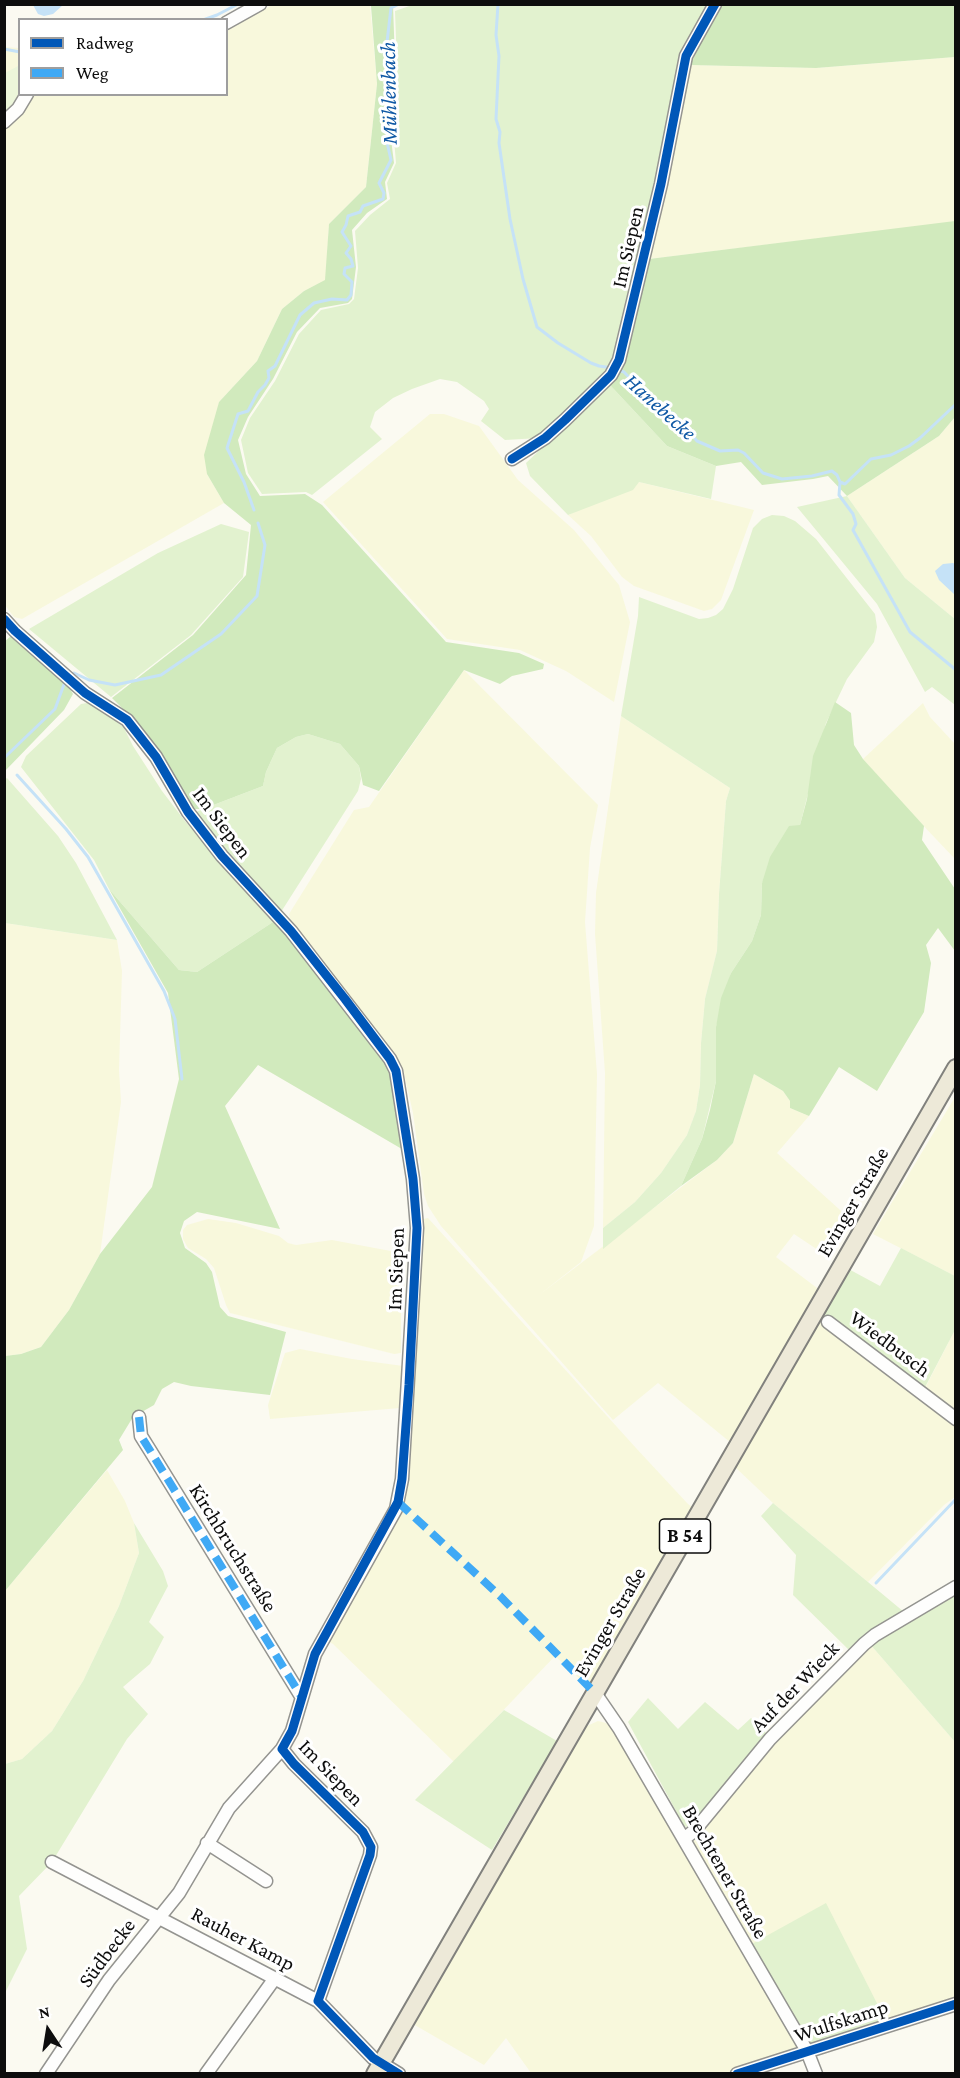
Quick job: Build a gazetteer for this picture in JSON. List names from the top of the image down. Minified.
{"streets":{"main road":["Evinger Straße","B 54"],"street":["Im Siepen","Wiedbusch","Kirchbruchstraße","Auf der Wieck","Brechtener Straße","Rauher Kamp","Südbecke","Wulfskamp"]},"crossings":[["Im Siepen","Kirchbruchstraße"],["Im Siepen","Rauher Kamp"],["Im Siepen","Südbecke"],["Evinger Straße","Brechtener Straße"],["Evinger Straße","Rauher Kamp"],["Auf der Wieck","Brechtener Straße"],["Brechtener Straße","Wulfskamp"],["Rauher Kamp","Südbecke"]],"water":["Mühlenbach","Hanebecke"],"legend":["Radweg","Weg"],"north":"top"}
